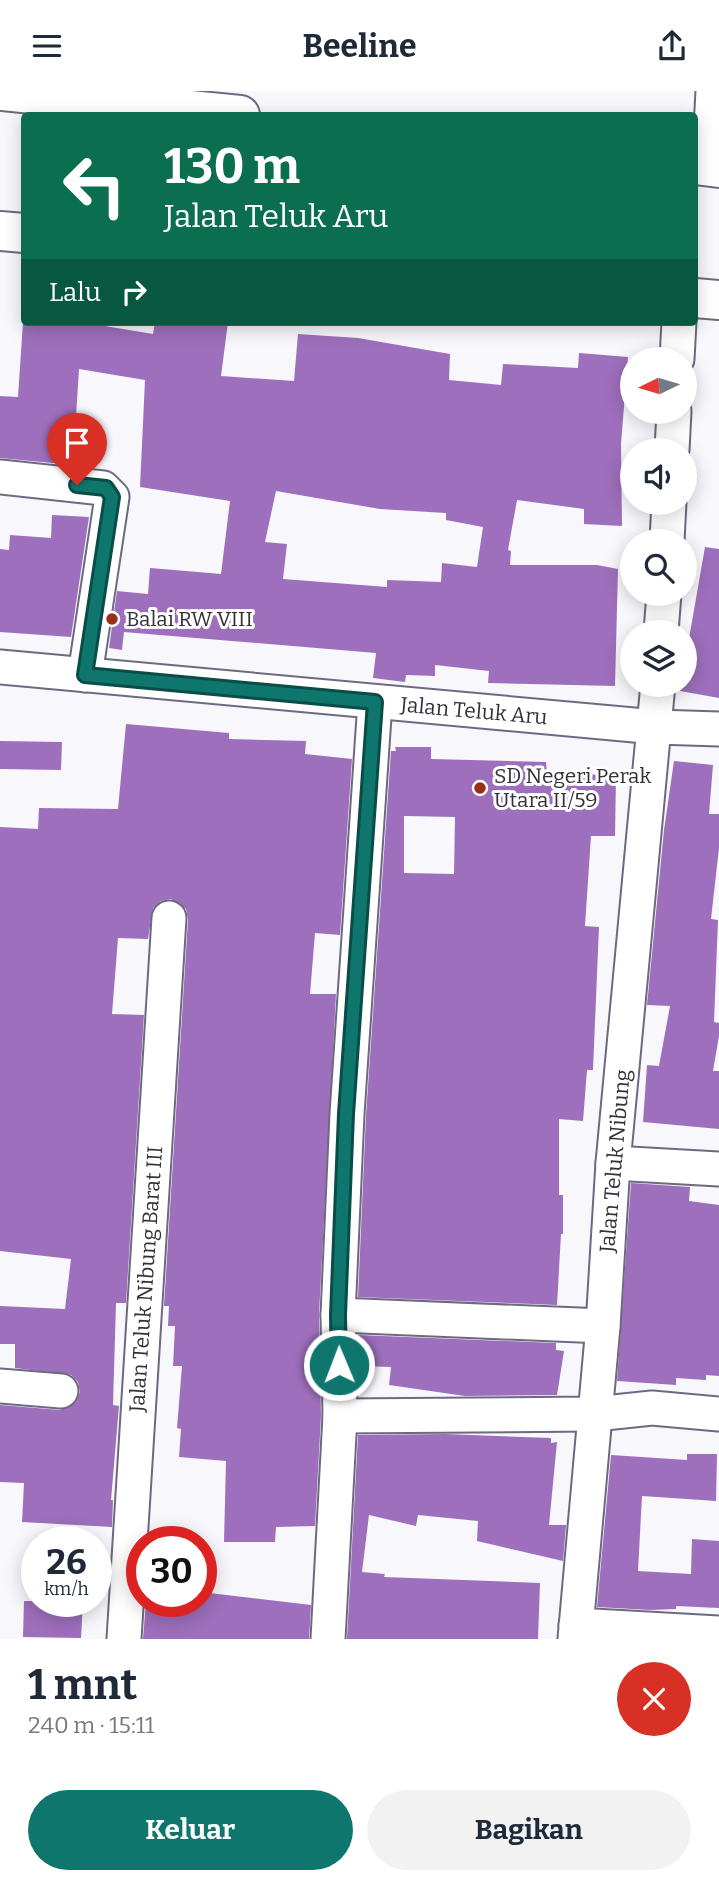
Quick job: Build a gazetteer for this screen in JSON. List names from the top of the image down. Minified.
{"streets":{"street":["Jalan Teluk Aru","Jalan Teluk Nibung","Jalan Teluk Nibung Barat III"]},"crossings":[["Jalan Teluk Aru","Jalan Teluk Nibung"]],"places":["Balai RW VIII","SD Negeri Perak Utara II/59"],"north":"left","page":{"header":"Beeline","turn":["130 m","Jalan Teluk Aru"],"then":"Lalu","speed":"26 km/h","limit":"30","heading":["1 mnt","240 m · 15:11"],"buttons":["Keluar","Bagikan"]}}
